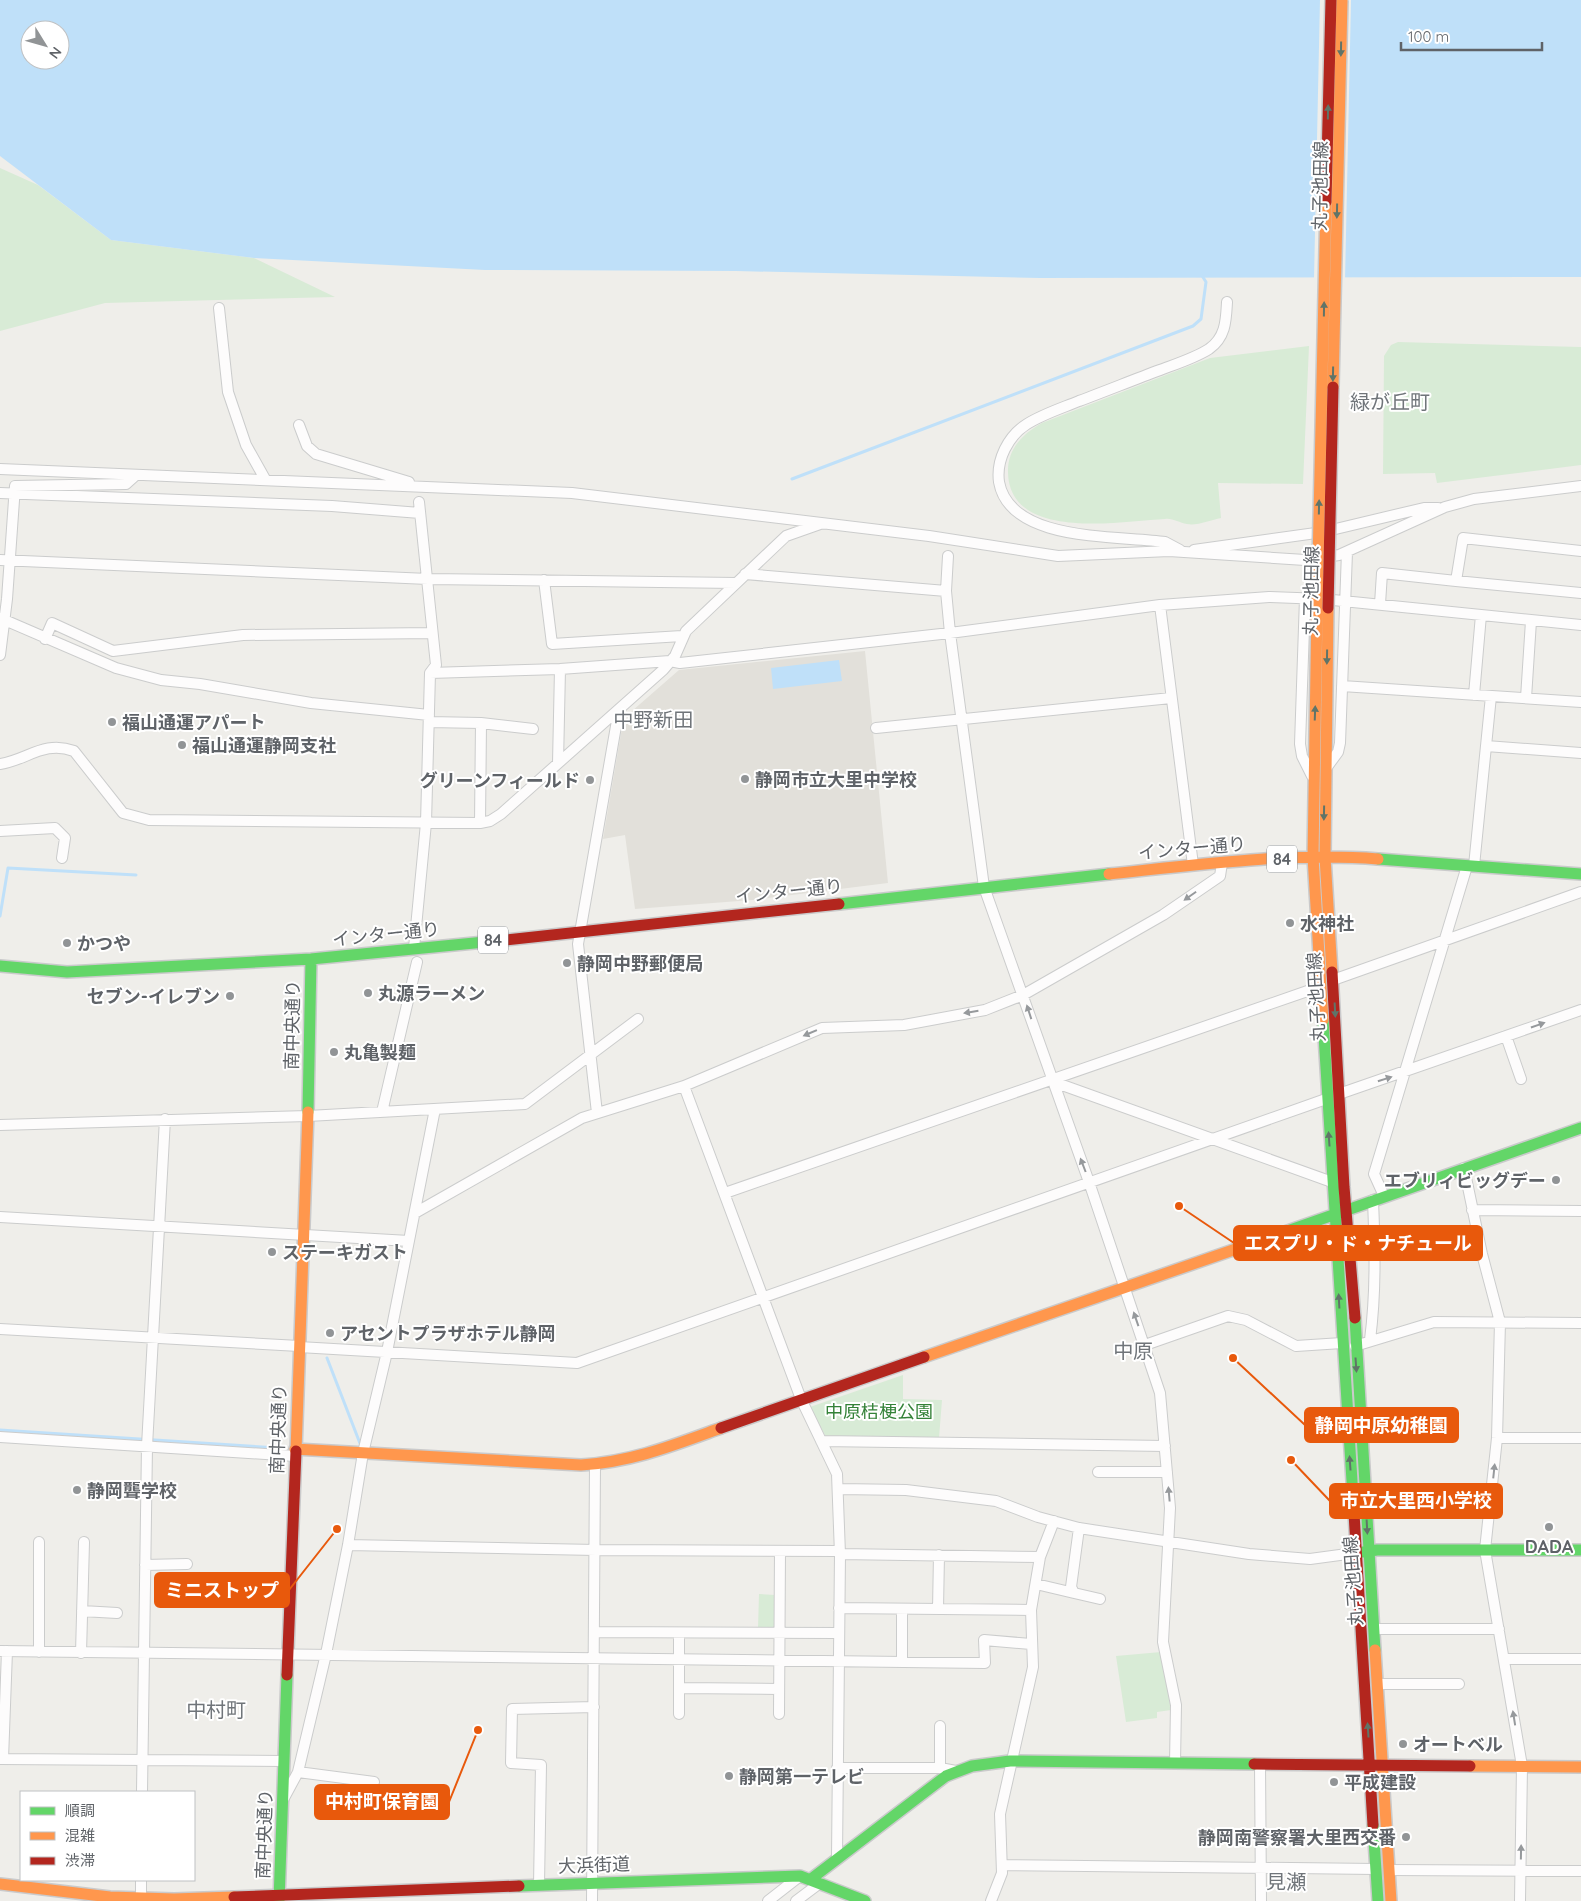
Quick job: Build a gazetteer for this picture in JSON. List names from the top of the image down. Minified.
{"streets":{"street":["丸子池田線","インター通り","84","南中央通り","大浜街道"]},"crossings":[["丸子池田線","インター通り"],["インター通り","南中央通り"],["南中央通り","大浜街道"]],"districts":["緑が丘町","中野新田","中原","中村町","見瀬"],"parks":["中原桔梗公園"],"places":["福山通運アパート","福山通運静岡支社","静岡市立大里中学校","グリーンフィールド","水神社","かつや","静岡中野郵便局","丸源ラーメン","セブン-イレブン","丸亀製麺","エブリィビッグデー","エスプリ・ド・ナチュール","ステーキガスト","アセントプラザホテル静岡","静岡中原幼稚園","市立大里西小学校","静岡聾学校","DADA","ミニストップ","中村町保育園","オートベル","静岡第一テレビ","平成建設","静岡南警察署大里西交番"],"legend":["順調","混雑","渋滞"],"scale_bar":"100 m","north":"bottom right"}
